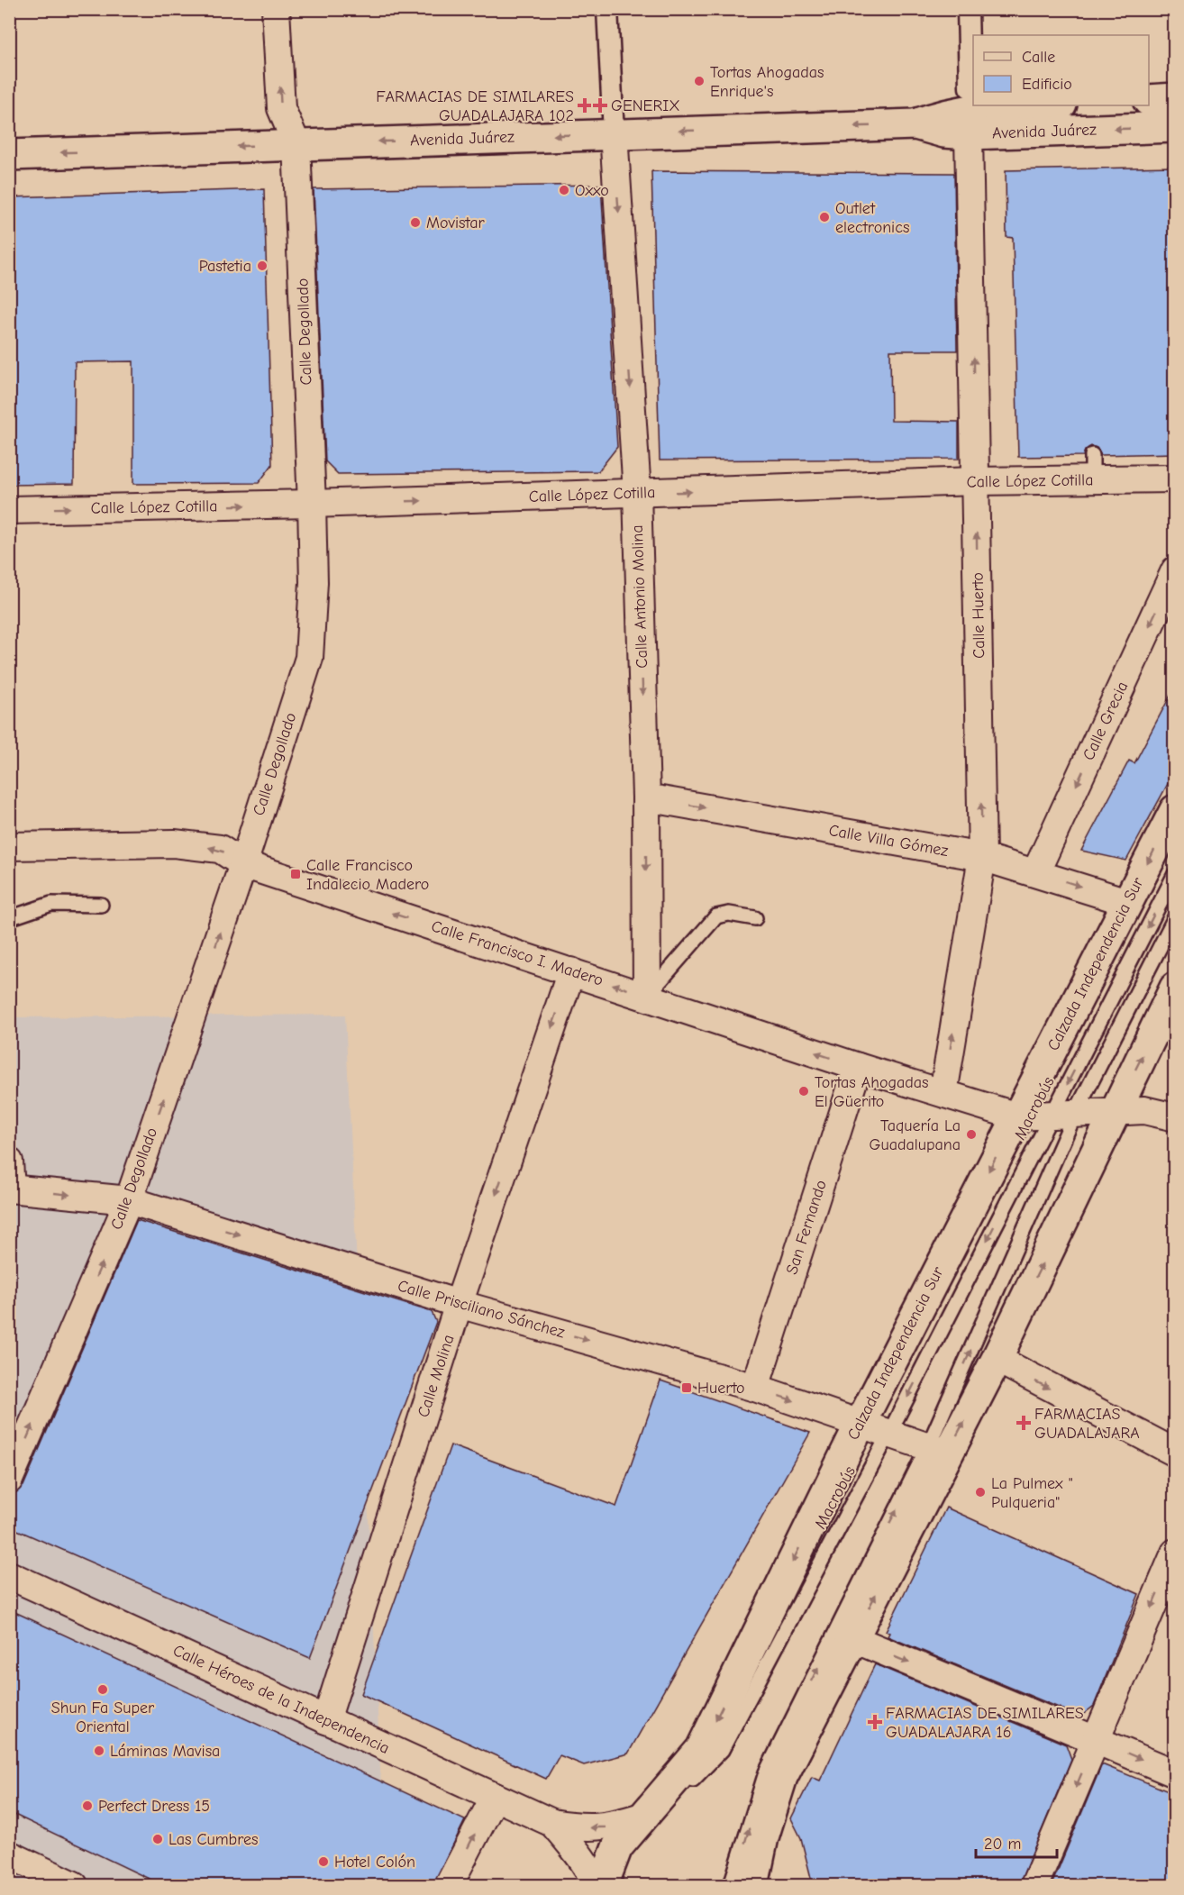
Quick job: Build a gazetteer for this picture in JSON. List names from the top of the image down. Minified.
{"streets":{"main road":["Avenida Juárez","Calzada Independencia Sur"],"street":["Calle Degollado","Calle López Cotilla","Calle Antonio Molina","Calle Huerto","Calle Grecia","Calle Villa Gómez","Calle Francisco I. Madero","San Fernando","Calle Prisciliano Sánchez","Calle Molina","Calle Héroes de la Independencia"],"lane":["Macrobús"]},"crossings":[["Avenida Juárez","Calle Degollado"],["Avenida Juárez","Calle Antonio Molina"],["Avenida Juárez","Calle Huerto"],["Calle Degollado","Calle López Cotilla"],["Calle Degollado","Calle Francisco I. Madero"],["Calle Degollado","Calle Prisciliano Sánchez"],["Calle López Cotilla","Calle Antonio Molina"],["Calle López Cotilla","Calle Huerto"],["Calle Antonio Molina","Calle Villa Gómez"],["Calle Antonio Molina","Calle Francisco I. Madero"],["Calle Huerto","Calle Villa Gómez"],["Calle Huerto","Calle Francisco I. Madero"],["Calle Grecia","Calle Villa Gómez"],["Calle Villa Gómez","Calzada Independencia Sur"],["Calle Francisco I. Madero","Calzada Independencia Sur"],["Calle Francisco I. Madero","San Fernando"],["Calle Francisco I. Madero","Calle Molina"],["Calzada Independencia Sur","Calle Prisciliano Sánchez"],["Calzada Independencia Sur","Calle Héroes de la Independencia"],["Macrobús","Calle Prisciliano Sánchez"],["San Fernando","Calle Prisciliano Sánchez"],["Calle Prisciliano Sánchez","Calle Molina"],["Calle Molina","Calle Héroes de la Independencia"]],"one_way":["Avenida Juárez","Calle Degollado","Calle López Cotilla","Calle Antonio Molina","Calle Huerto","Calle Grecia","Calle Villa Gómez","Calle Francisco I. Madero","Calle Prisciliano Sánchez","Calle Molina"],"places":{"other":["Tortas Ahogadas Enrique's","Oxxo","Outlet electronics","Movistar","Pastetia","Tortas Ahogadas El Güerito","Taquería La Guadalupana","La Pulmex \" Pulqueria\"","Shun Fa Super Oriental","Láminas Mavisa","Perfect Dress 15","Las Cumbres","Hotel Colón"],"health":["FARMACIAS DE SIMILARES GUADALAJARA 102","GENERIX","FARMACIAS GUADALAJARA","FARMACIAS DE SIMILARES GUADALAJARA 16"],"transit":["Calle Francisco Indalecio Madero","Huerto"]},"legend":["Calle","Edificio"],"scale_bar":"20 m"}
